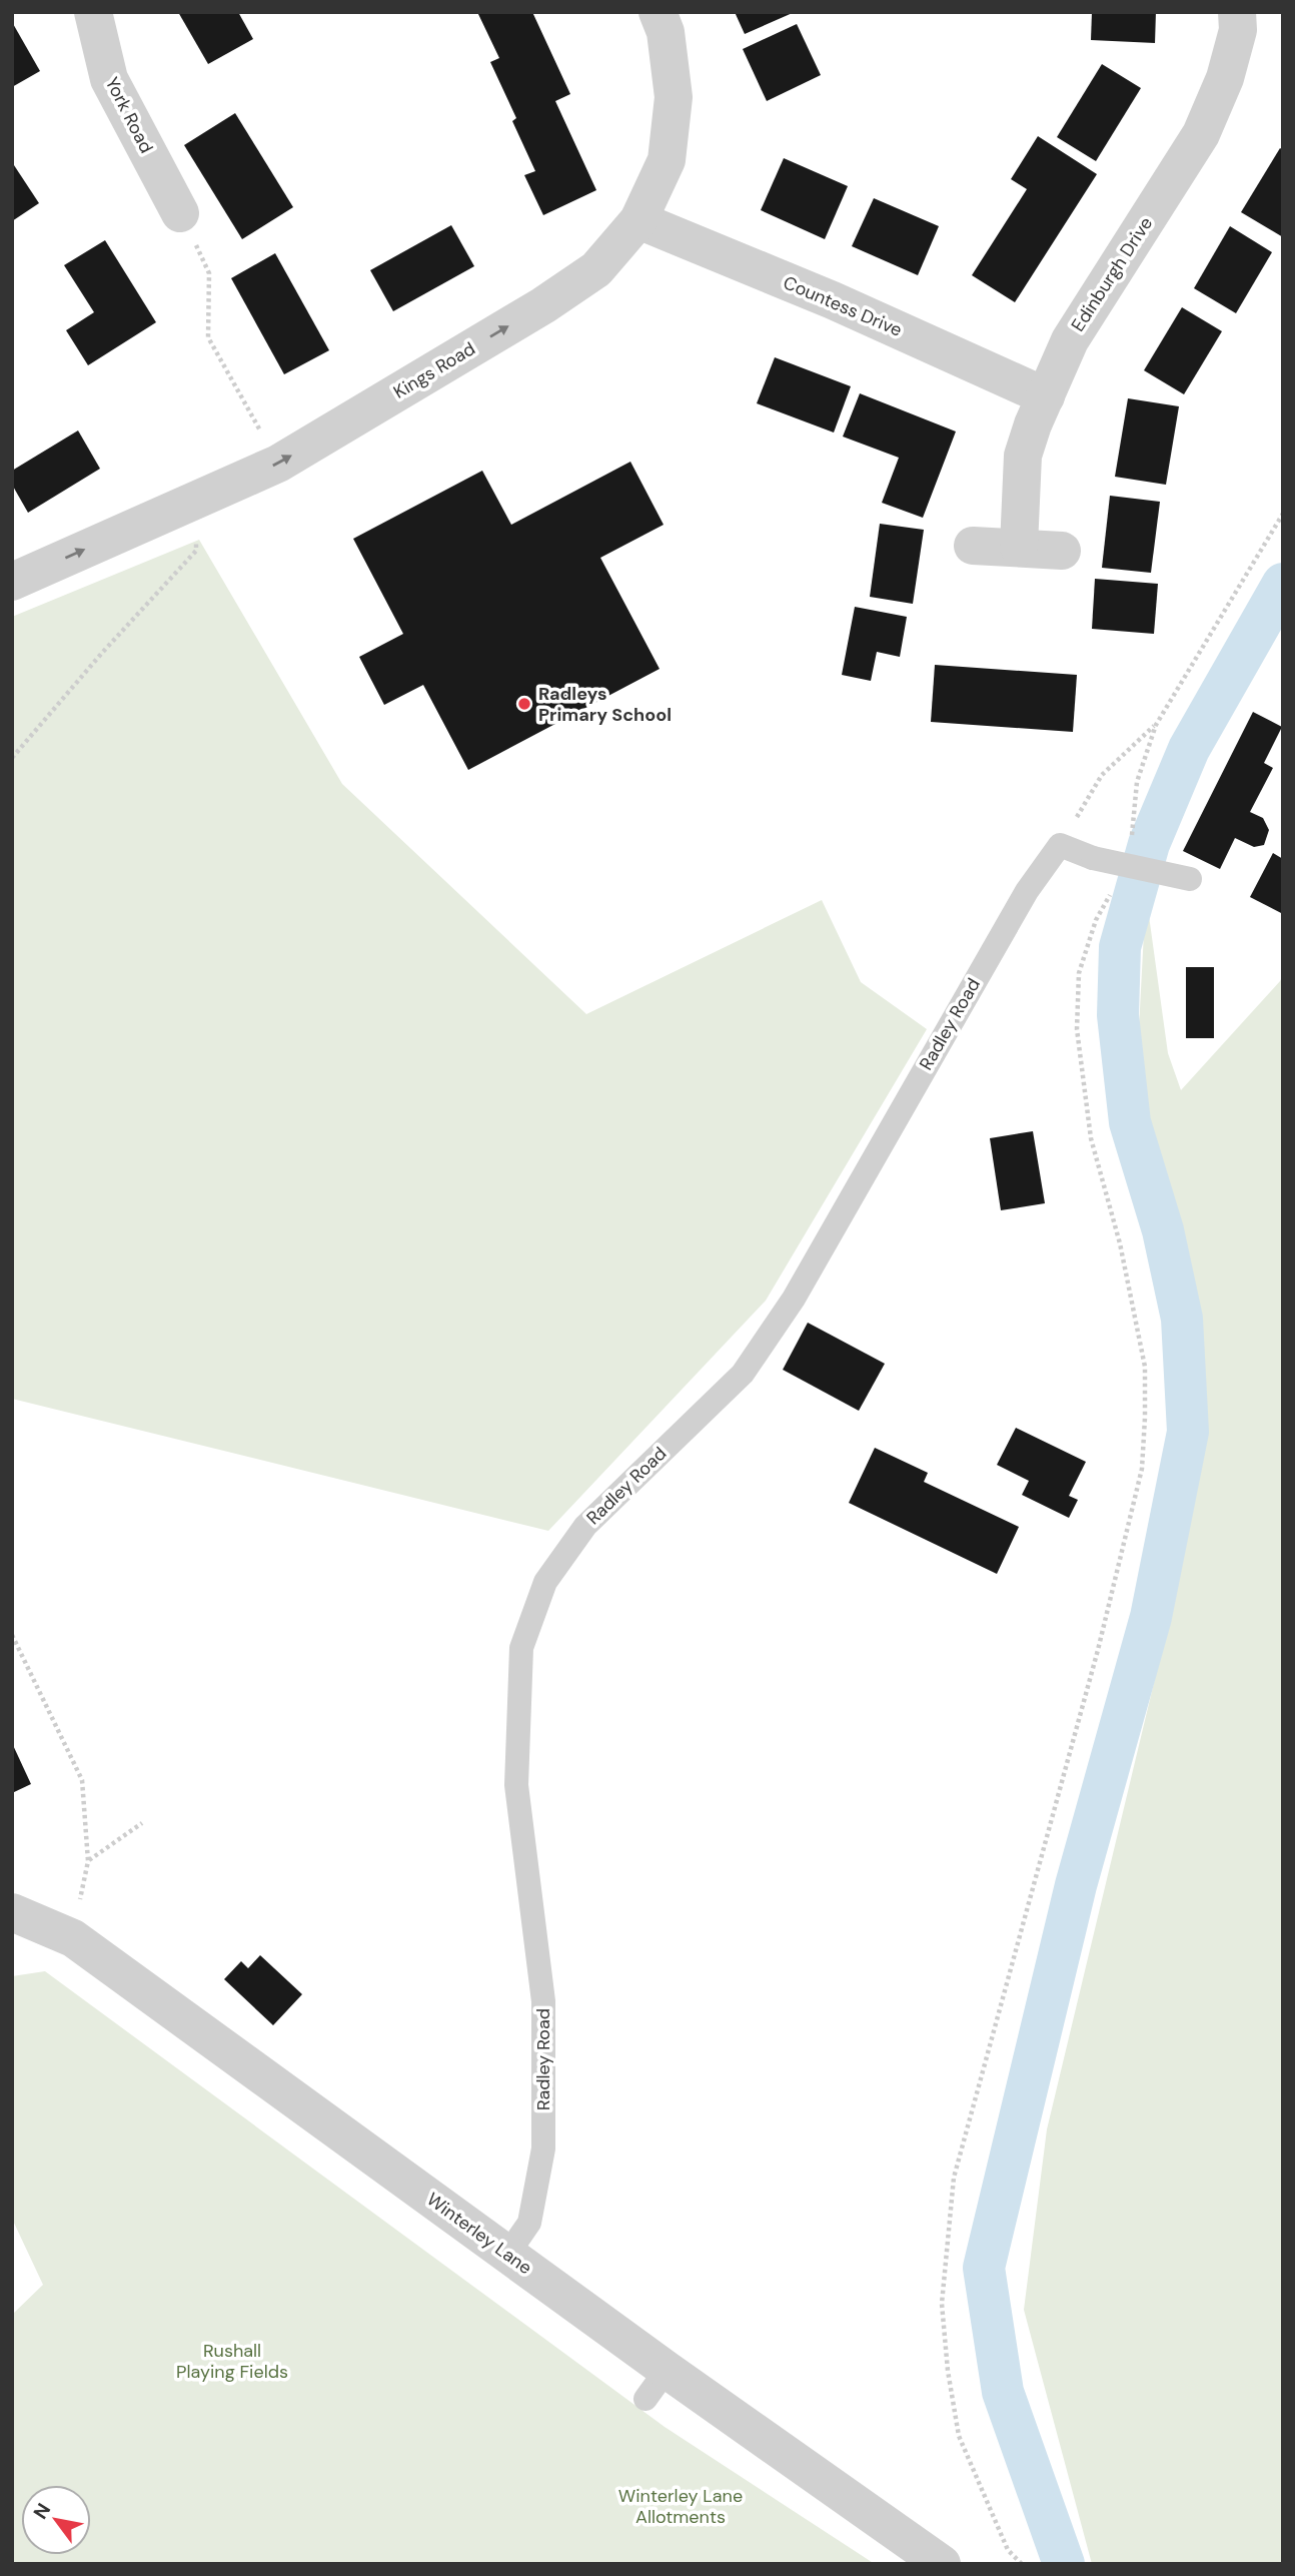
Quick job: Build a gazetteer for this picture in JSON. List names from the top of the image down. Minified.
{"streets":{"street":["York Road","Edinburgh Drive","Countess Drive","Kings Road","Winterley Lane"],"lane":["Radley Road"]},"crossings":[["Edinburgh Drive","Countess Drive"],["Countess Drive","Kings Road"],["Radley Road","Winterley Lane"]],"one_way":["Kings Road"],"parks":["Rushall Playing Fields","Winterley Lane Allotments"],"places":["Radleys Primary School"],"north":"top left"}
